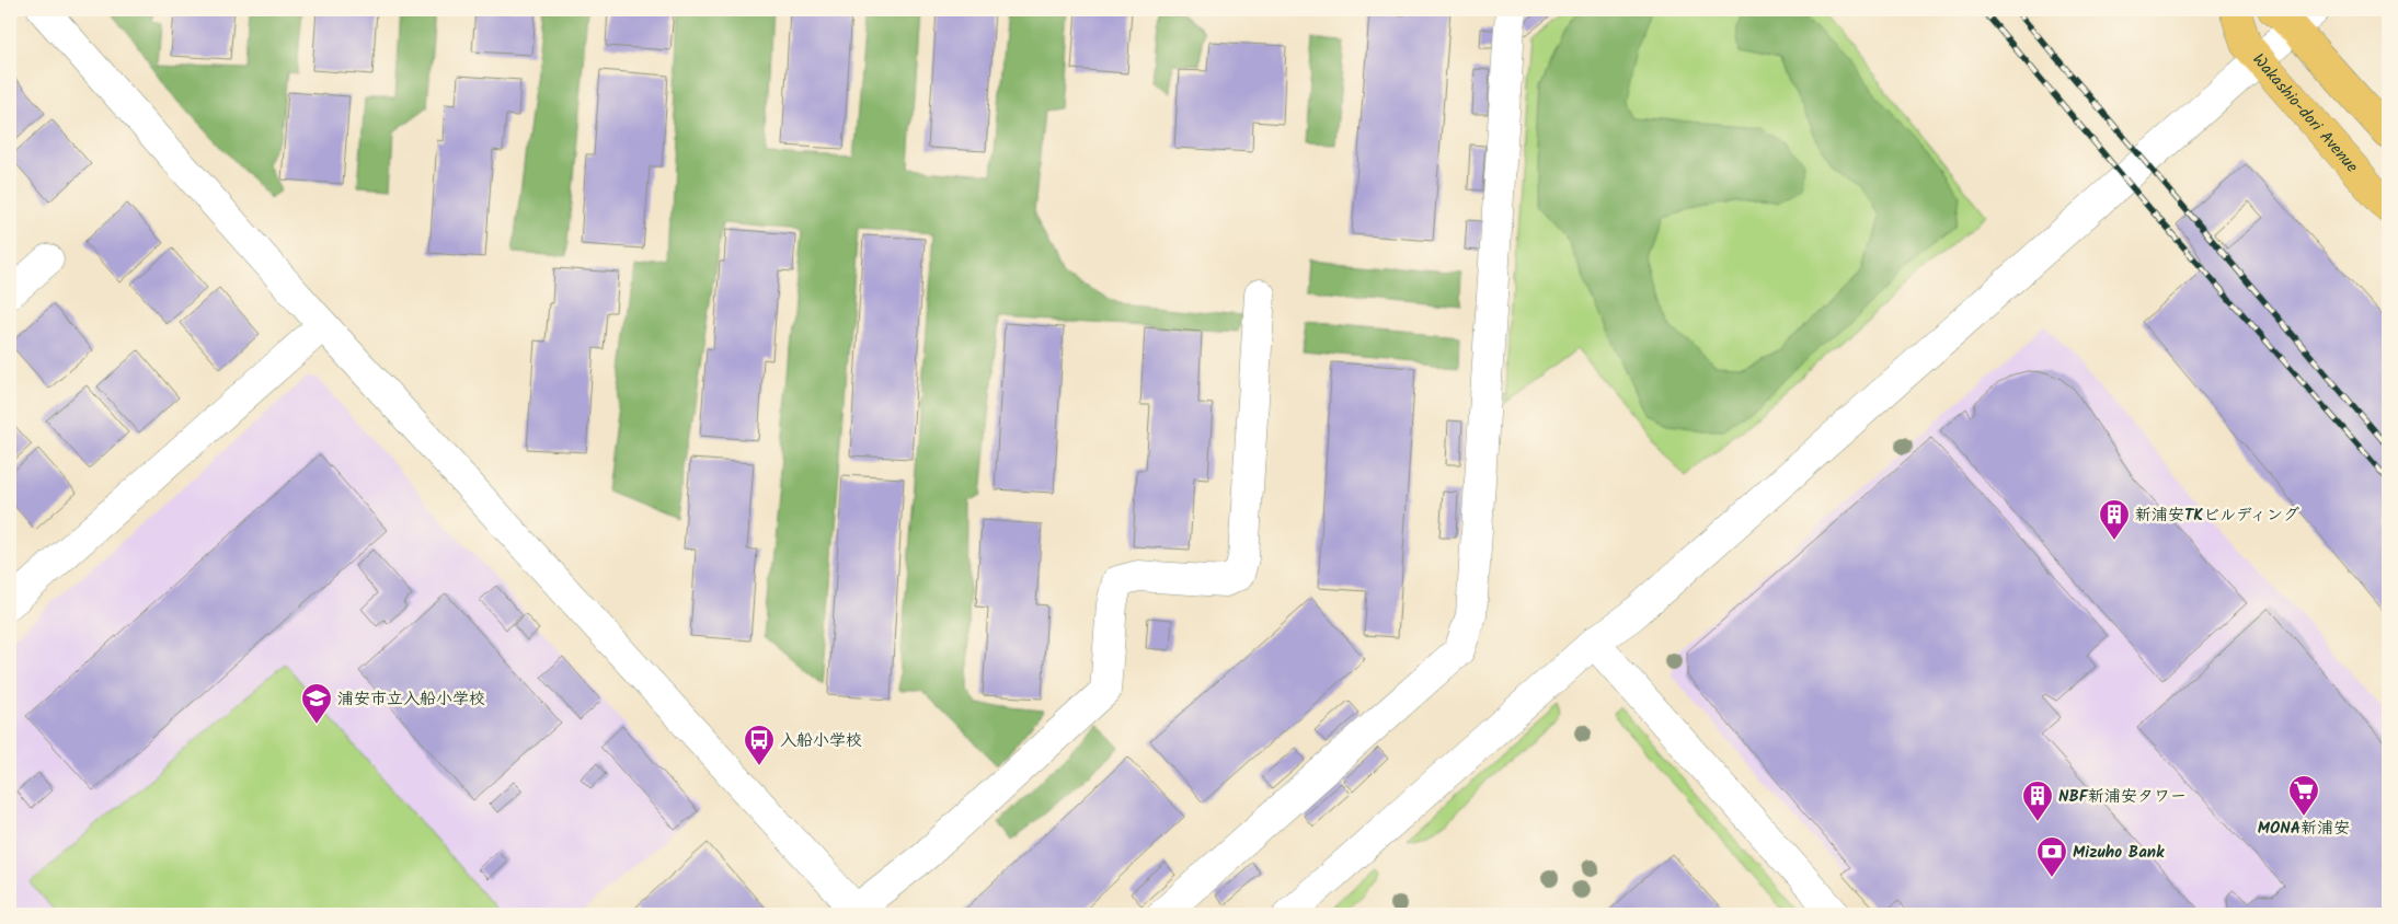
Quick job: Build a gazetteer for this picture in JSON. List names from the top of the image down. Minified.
{"streets":{"main road":["Wakashio-dori Avenue"]},"places":{"building":["新浦安TKビルディング","NBF新浦安タワー"],"school or university":["浦安市立入船小学校"],"bus stop":["入船小学校"],"supermarket":["MONA新浦安"],"bank":["Mizuho Bank"]}}
